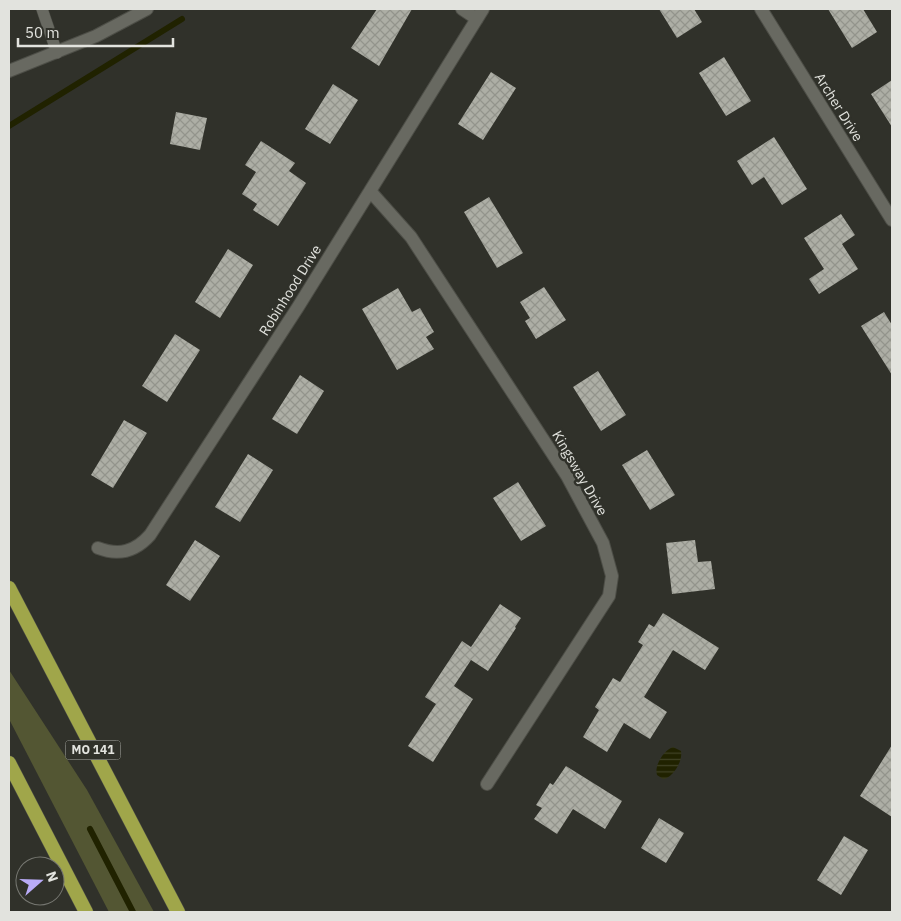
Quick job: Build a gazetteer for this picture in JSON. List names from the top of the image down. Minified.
{"streets":{"highway":["MO 141"],"street":["Archer Drive","Robinhood Drive","Kingsway Drive"]},"crossings":[["Robinhood Drive","Kingsway Drive"]],"scale_bar":"50 m","north":"right"}
